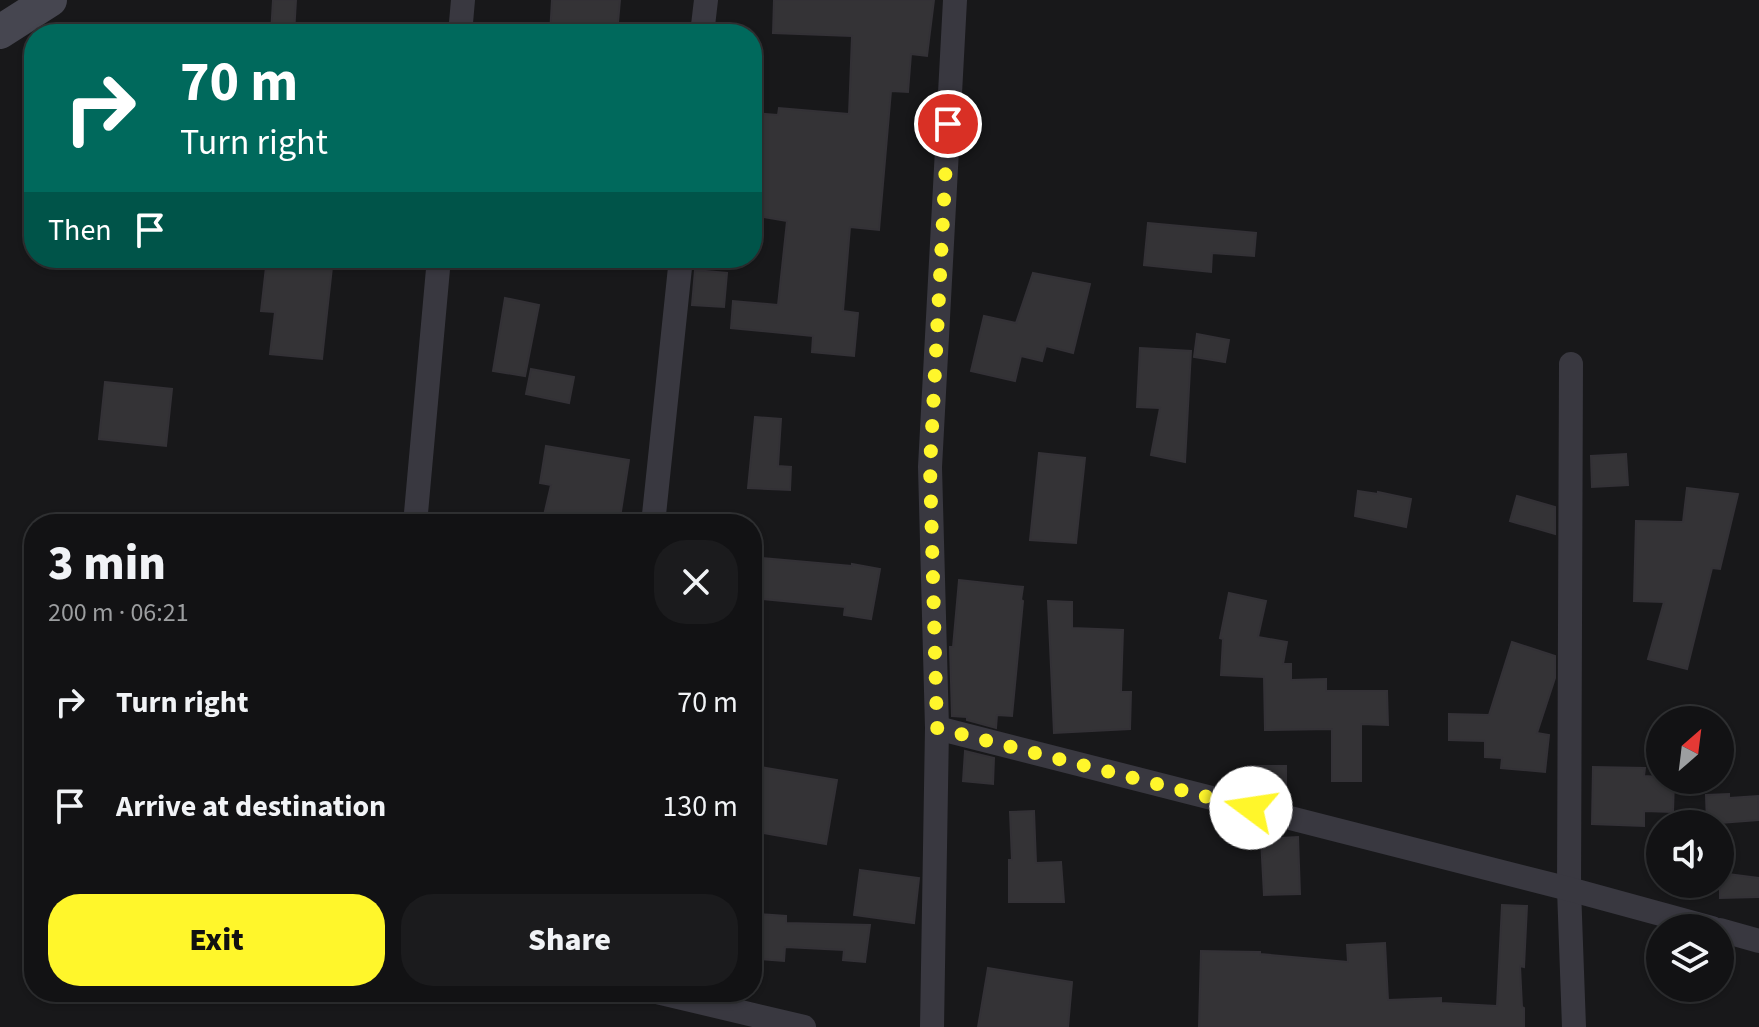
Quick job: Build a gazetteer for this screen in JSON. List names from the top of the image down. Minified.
{"north":"top right","page":{"turn":["70 m","Turn right"],"then":"Then","heading":["3 min","200 m · 06:21"],"list":[{"name":"Turn right","value":"70 m"},{"name":"Arrive at destination","value":"130 m"}],"buttons":["Exit","Share"]}}
